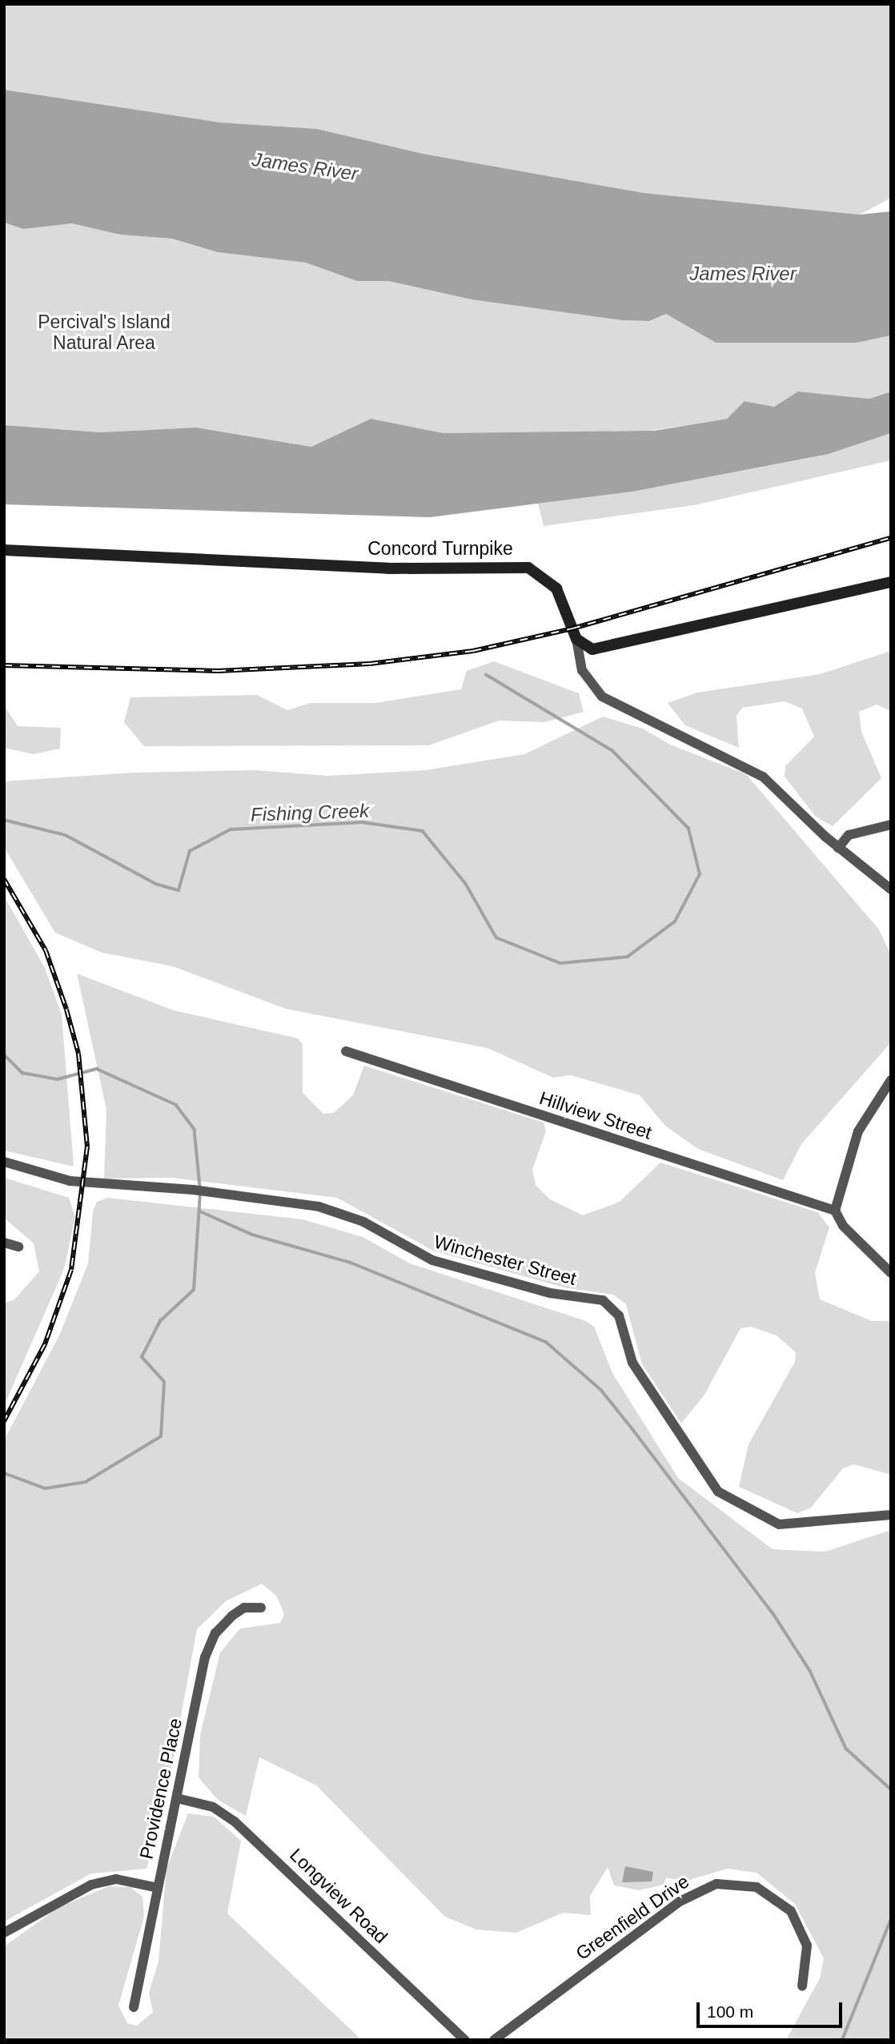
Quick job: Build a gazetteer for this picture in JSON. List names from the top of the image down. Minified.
{"streets":{"street":["Concord Turnpike","Hillview Street","Winchester Street","Providence Place","Longview Road","Greenfield Drive"]},"crossings":[["Providence Place","Longview Road"]],"water":["James River","Fishing Creek"],"parks":["Percival's Island Natural Area"],"scale_bar":"100 m"}
